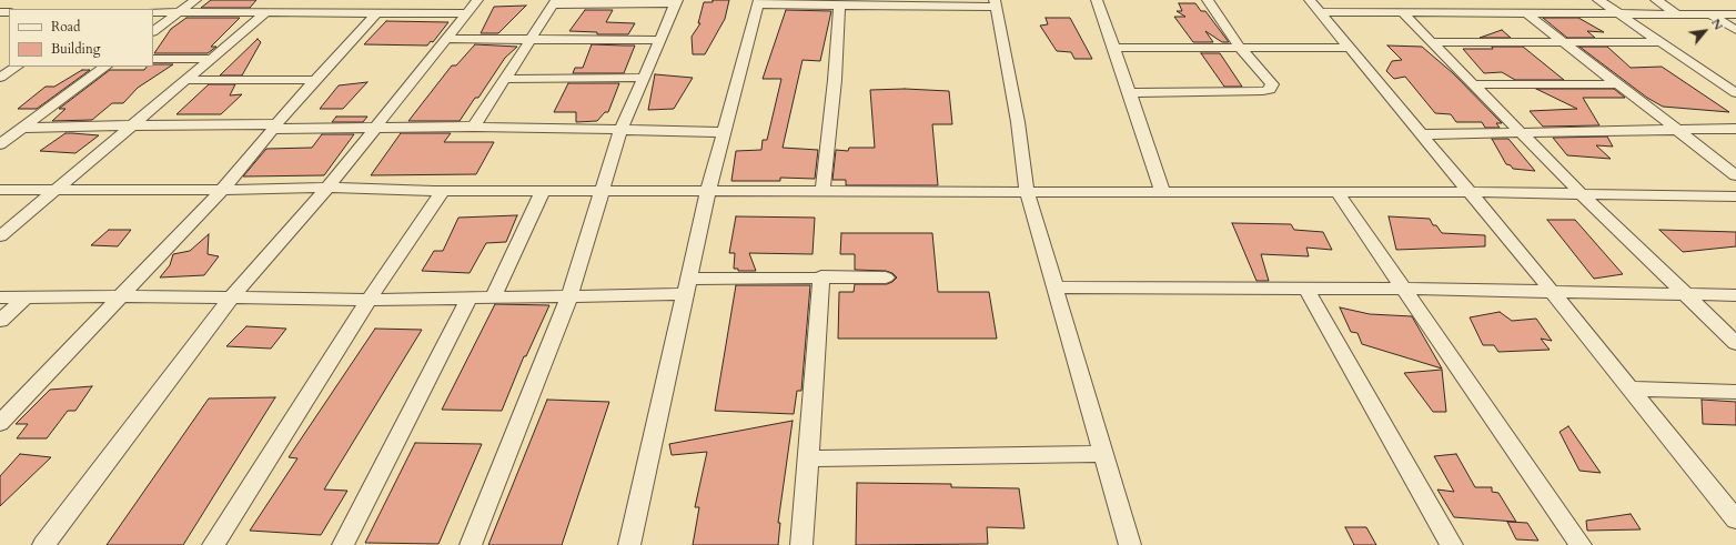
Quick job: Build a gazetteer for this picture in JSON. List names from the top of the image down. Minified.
{"legend":["Road","Building"],"north":"top right"}
